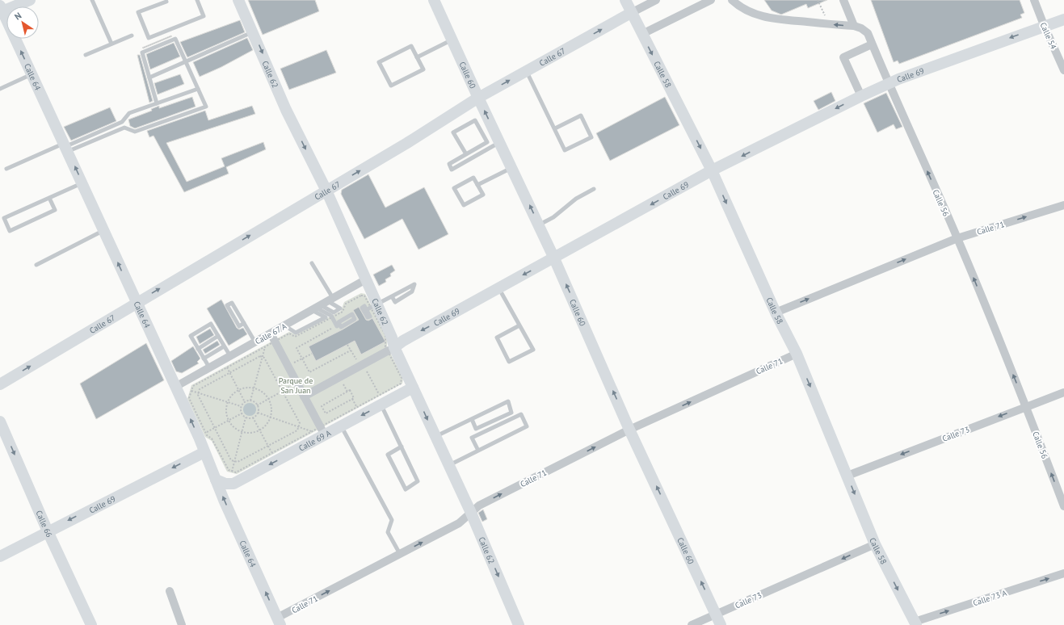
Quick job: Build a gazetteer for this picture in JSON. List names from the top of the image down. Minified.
{"streets":{"main road":["Calle 67","Calle 62","Calle 58","Calle 60","Calle 69","Calle 64","Calle 69 A","Calle 66"],"street":["Calle 54","Calle 56","Calle 71","Calle 67 A","Calle 73","Calle 73 A"]},"crossings":[["Calle 54","Calle 69"],["Calle 67","Calle 62"],["Calle 67","Calle 58"],["Calle 67","Calle 60"],["Calle 67","Calle 64"],["Calle 62","Calle 69"],["Calle 62","Calle 71"],["Calle 62","Calle 67 A"],["Calle 62","Calle 69 A"],["Calle 58","Calle 69"],["Calle 58","Calle 71"],["Calle 58","Calle 73"],["Calle 58","Calle 73 A"],["Calle 60","Calle 69"],["Calle 60","Calle 71"],["Calle 60","Calle 73"],["Calle 69","Calle 64"],["Calle 69","Calle 56"],["Calle 69","Calle 66"],["Calle 64","Calle 71"],["Calle 64","Calle 67 A"],["Calle 64","Calle 69 A"],["Calle 56","Calle 71"],["Calle 56","Calle 73"]],"one_way":["Calle 67","Calle 62","Calle 58","Calle 60","Calle 69","Calle 64","Calle 56","Calle 71","Calle 73","Calle 69 A","Calle 66","Calle 73 A"],"parks":["Parque de San Juan"],"north":"top left"}
